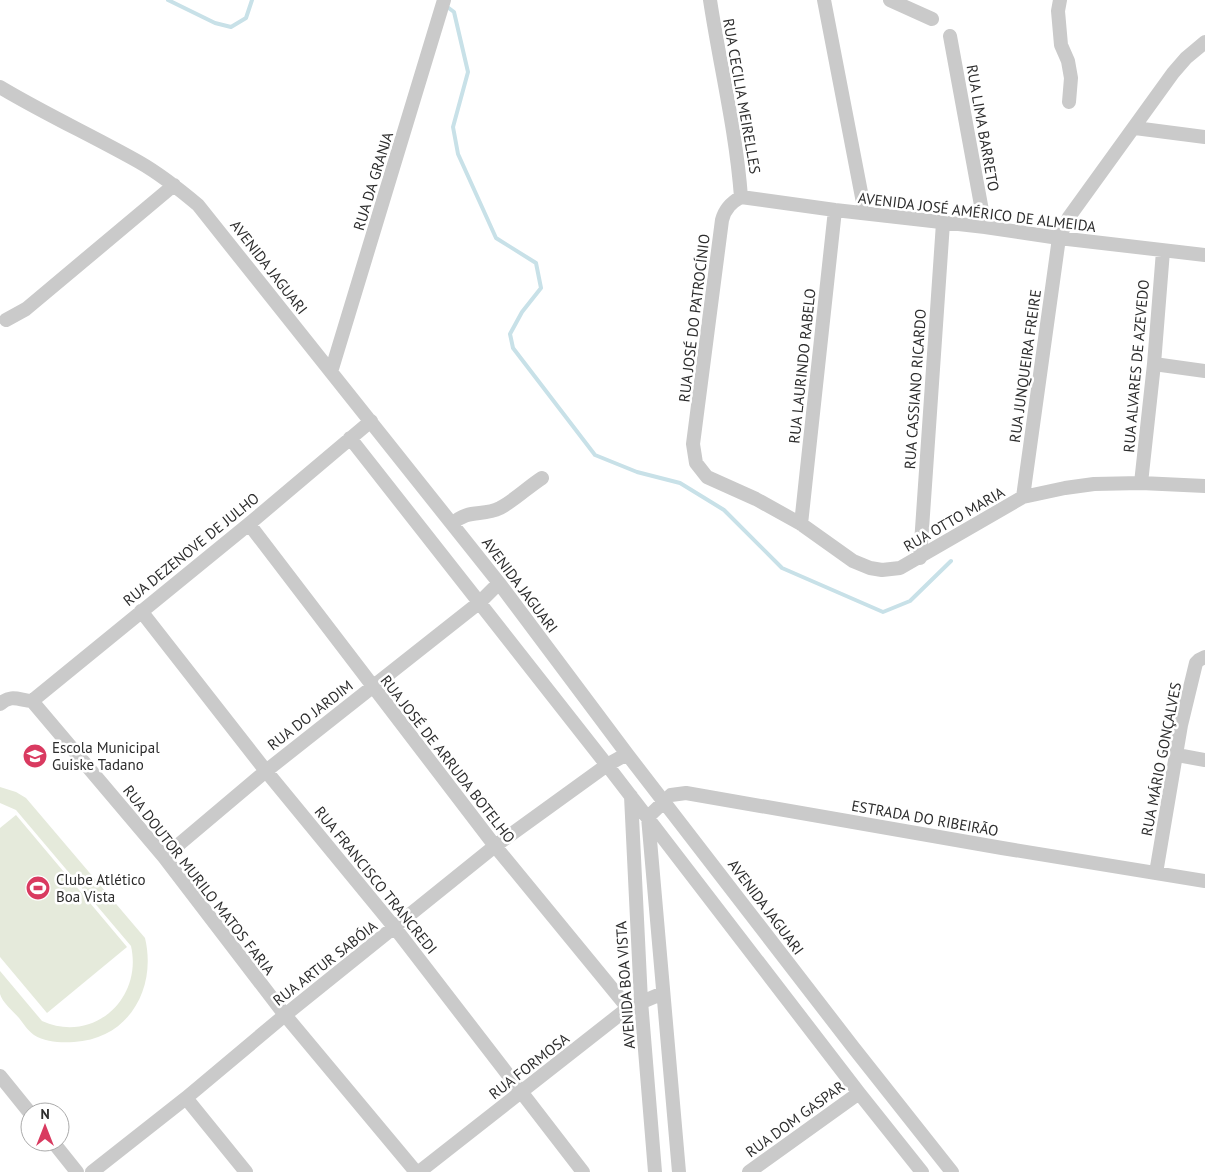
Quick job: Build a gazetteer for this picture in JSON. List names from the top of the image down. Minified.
{"streets":{"street":["RUA CECILIA MEIRELLES","RUA LIMA BARRETO","RUA DA GRANJA","AVENIDA JOSÉ AMÉRICO DE ALMEIDA","AVENIDA JAGUARI","RUA JOSÉ DO PATROCÍNIO","RUA LAURINDO RABELO","RUA JUNQUEIRA FREIRE","RUA ALVARES DE AZEVEDO","RUA CASSIANO RICARDO","RUA OTTO MARIA","RUA DEZENOVE DE JULHO","RUA DO JARDIM","RUA JOSÉ DE ARRUDA BOTELHO","RUA MÁRIO GONÇALVES","ESTRADA DO RIBEIRÃO","RUA DOUTOR MURILO MATOS FARIA","RUA FRANCISCO TRANCREDI","RUA ARTUR SABÓIA","AVENIDA BOA VISTA","RUA FORMOSA","RUA DOM GASPAR"]},"crossings":[["RUA CECILIA MEIRELLES","AVENIDA JOSÉ AMÉRICO DE ALMEIDA"],["RUA CECILIA MEIRELLES","RUA JOSÉ DO PATROCÍNIO"],["RUA LIMA BARRETO","AVENIDA JOSÉ AMÉRICO DE ALMEIDA"],["RUA DA GRANJA","AVENIDA JAGUARI"],["AVENIDA JOSÉ AMÉRICO DE ALMEIDA","RUA JOSÉ DO PATROCÍNIO"],["AVENIDA JOSÉ AMÉRICO DE ALMEIDA","RUA LAURINDO RABELO"],["AVENIDA JOSÉ AMÉRICO DE ALMEIDA","RUA JUNQUEIRA FREIRE"],["AVENIDA JOSÉ AMÉRICO DE ALMEIDA","RUA ALVARES DE AZEVEDO"],["AVENIDA JOSÉ AMÉRICO DE ALMEIDA","RUA CASSIANO RICARDO"],["AVENIDA JAGUARI","RUA DEZENOVE DE JULHO"],["AVENIDA JAGUARI","RUA DO JARDIM"],["AVENIDA JAGUARI","ESTRADA DO RIBEIRÃO"],["AVENIDA JAGUARI","RUA ARTUR SABÓIA"],["RUA JOSÉ DO PATROCÍNIO","RUA OTTO MARIA"],["RUA LAURINDO RABELO","RUA OTTO MARIA"],["RUA JUNQUEIRA FREIRE","RUA OTTO MARIA"],["RUA ALVARES DE AZEVEDO","RUA OTTO MARIA"],["RUA CASSIANO RICARDO","RUA OTTO MARIA"],["RUA DEZENOVE DE JULHO","RUA JOSÉ DE ARRUDA BOTELHO"],["RUA DEZENOVE DE JULHO","RUA DOUTOR MURILO MATOS FARIA"],["RUA DEZENOVE DE JULHO","RUA FRANCISCO TRANCREDI"],["RUA DO JARDIM","RUA JOSÉ DE ARRUDA BOTELHO"],["RUA DO JARDIM","RUA DOUTOR MURILO MATOS FARIA"],["RUA DO JARDIM","RUA FRANCISCO TRANCREDI"],["RUA JOSÉ DE ARRUDA BOTELHO","RUA ARTUR SABÓIA"],["RUA JOSÉ DE ARRUDA BOTELHO","AVENIDA BOA VISTA"],["RUA JOSÉ DE ARRUDA BOTELHO","RUA FORMOSA"],["RUA MÁRIO GONÇALVES","ESTRADA DO RIBEIRÃO"],["RUA DOUTOR MURILO MATOS FARIA","RUA ARTUR SABÓIA"],["RUA DOUTOR MURILO MATOS FARIA","RUA FORMOSA"],["RUA FRANCISCO TRANCREDI","RUA ARTUR SABÓIA"],["RUA FRANCISCO TRANCREDI","RUA FORMOSA"],["AVENIDA BOA VISTA","RUA FORMOSA"]],"places":{"school or university":["Escola Municipal Guiske Tadano"],"sports":["Clube Atlético Boa Vista"]},"north":"top"}
